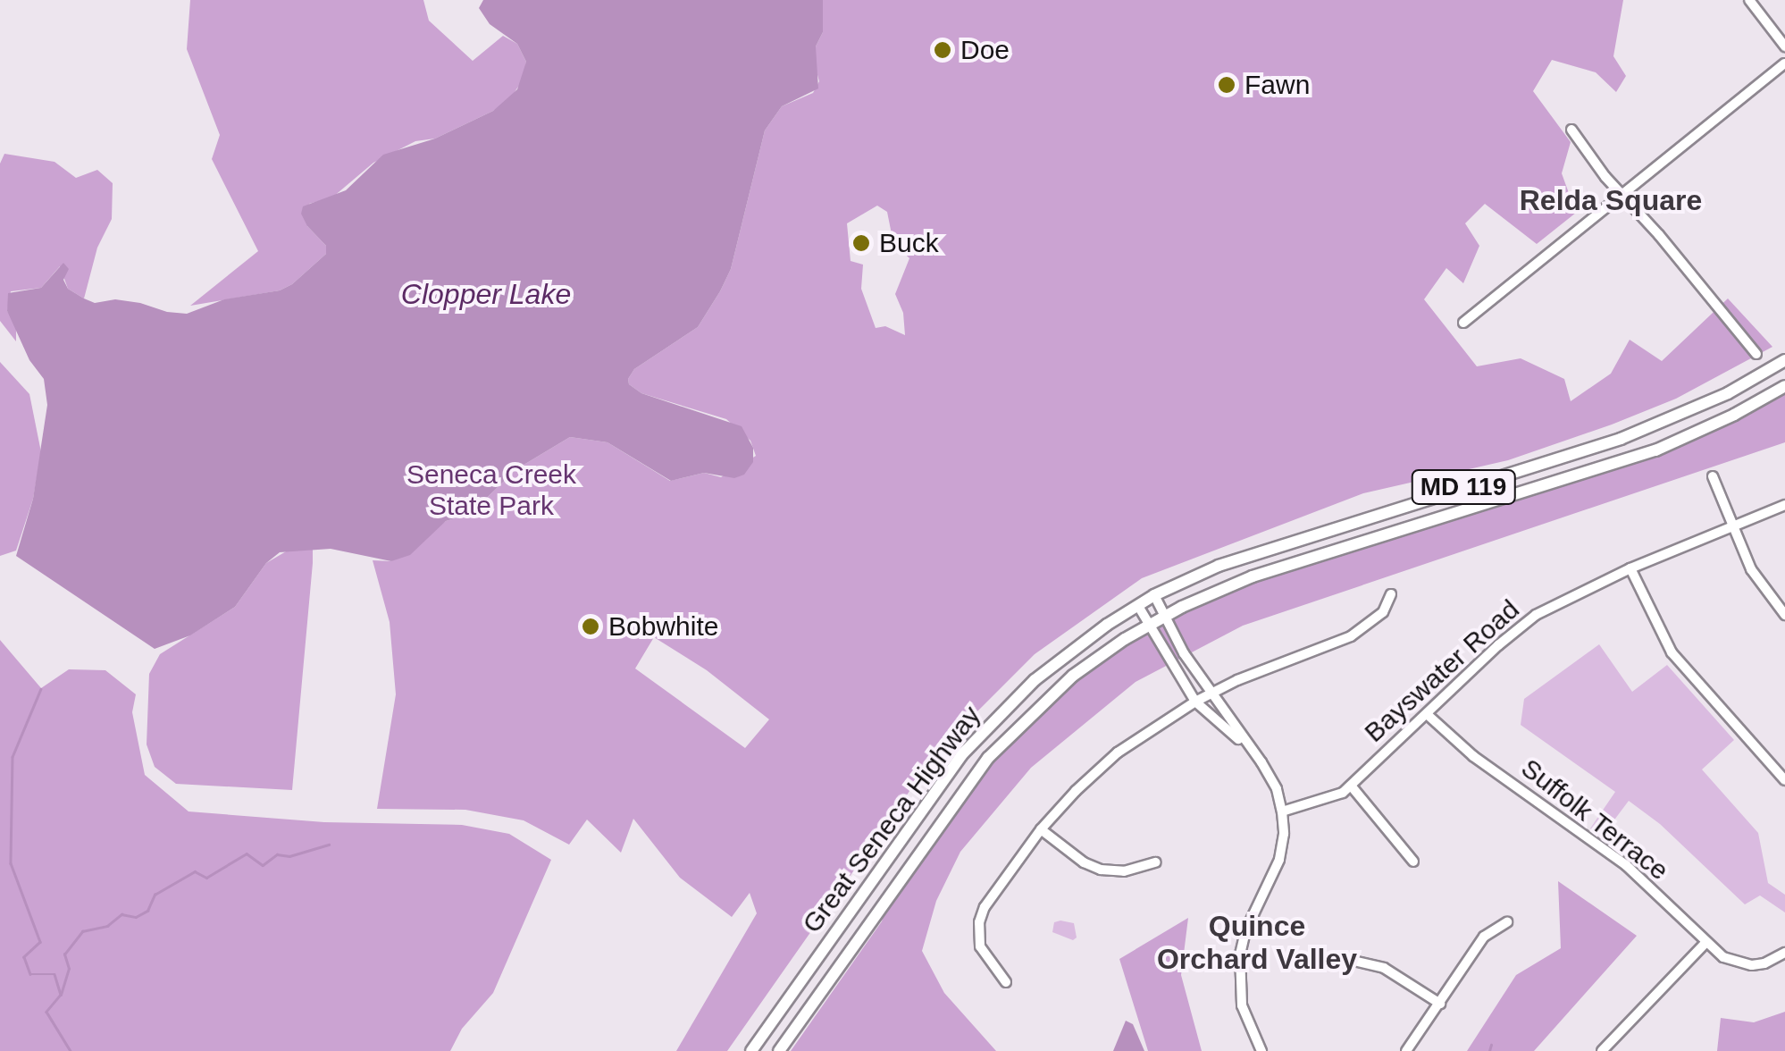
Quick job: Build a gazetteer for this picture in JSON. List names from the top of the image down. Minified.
{"streets":{"main road":["MD 119","Great Seneca Highway"],"street":["Bayswater Road","Suffolk Terrace"]},"crossings":[["Bayswater Road","Suffolk Terrace"]],"districts":["Relda Square","Quince Orchard Valley"],"water":["Clopper Lake"],"parks":["Seneca Creek State Park"],"places":["Doe","Fawn","Buck","Bobwhite"]}
